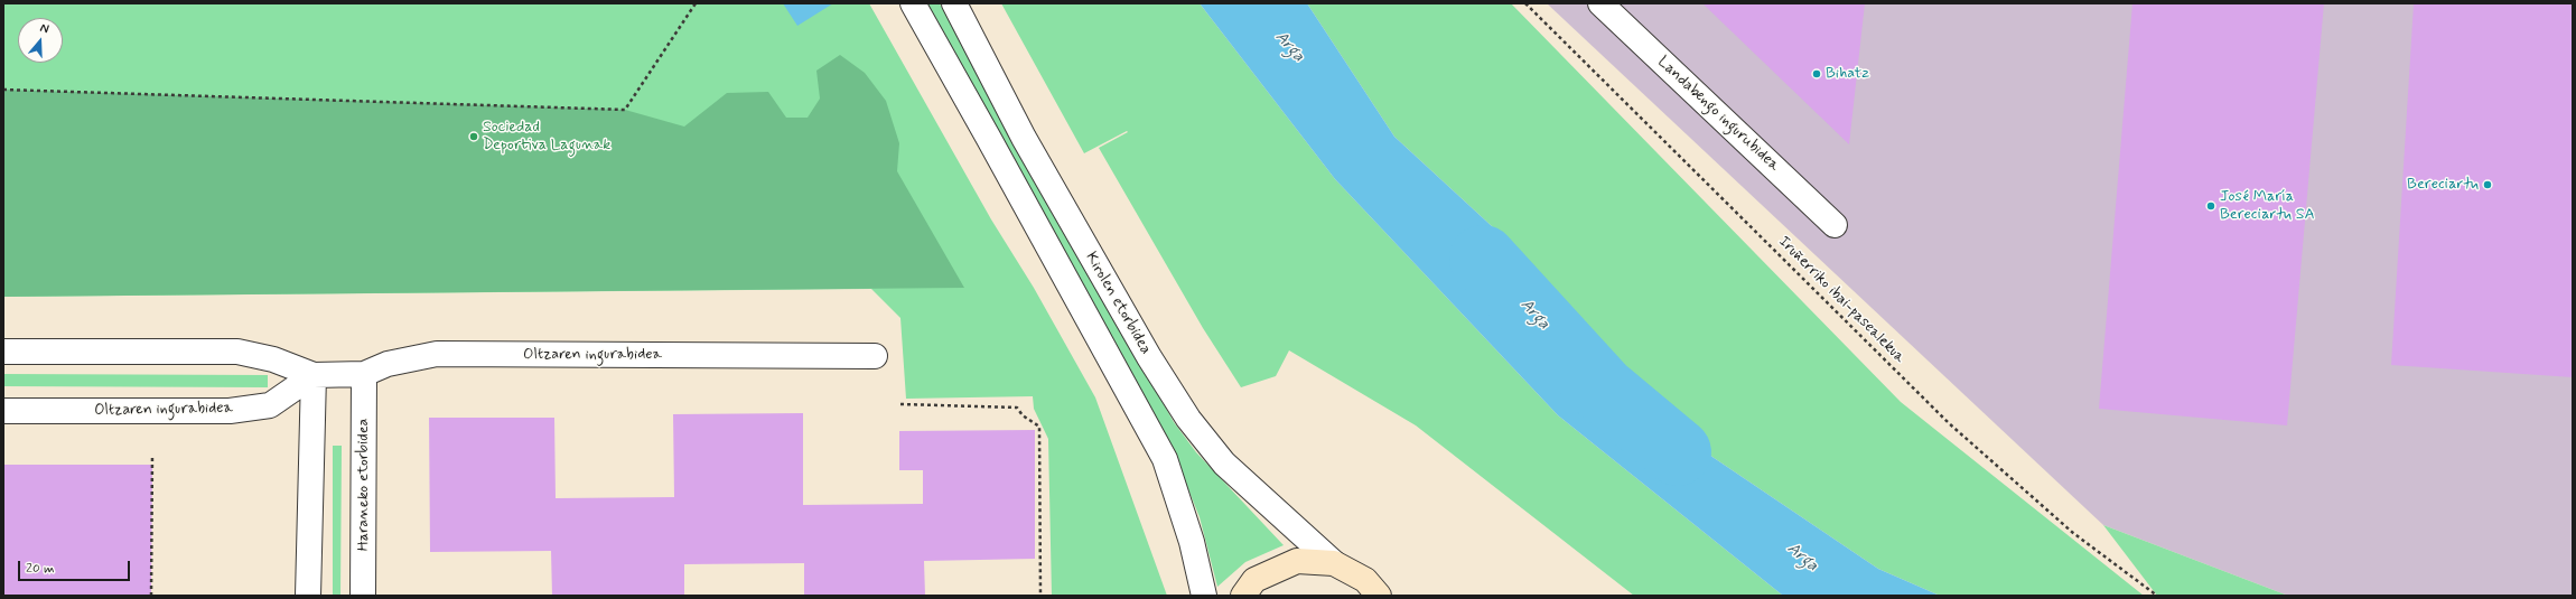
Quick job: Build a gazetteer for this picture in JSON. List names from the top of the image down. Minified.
{"streets":{"street":["Landabengo ingurubidea","Kirolen etorbidea","Oltzaren ingurabidea","Haraneko etorbidea"],"path":["Iruñerriko ibai-pasealekua"]},"crossings":[["Oltzaren ingurabidea","Haraneko etorbidea"]],"water":["Arga"],"places":["Bihatz","Sociedad Deportiva Lagunak","Bereciartu","José María Bereciartu SA"],"scale_bar":"20 m","north":"top"}
